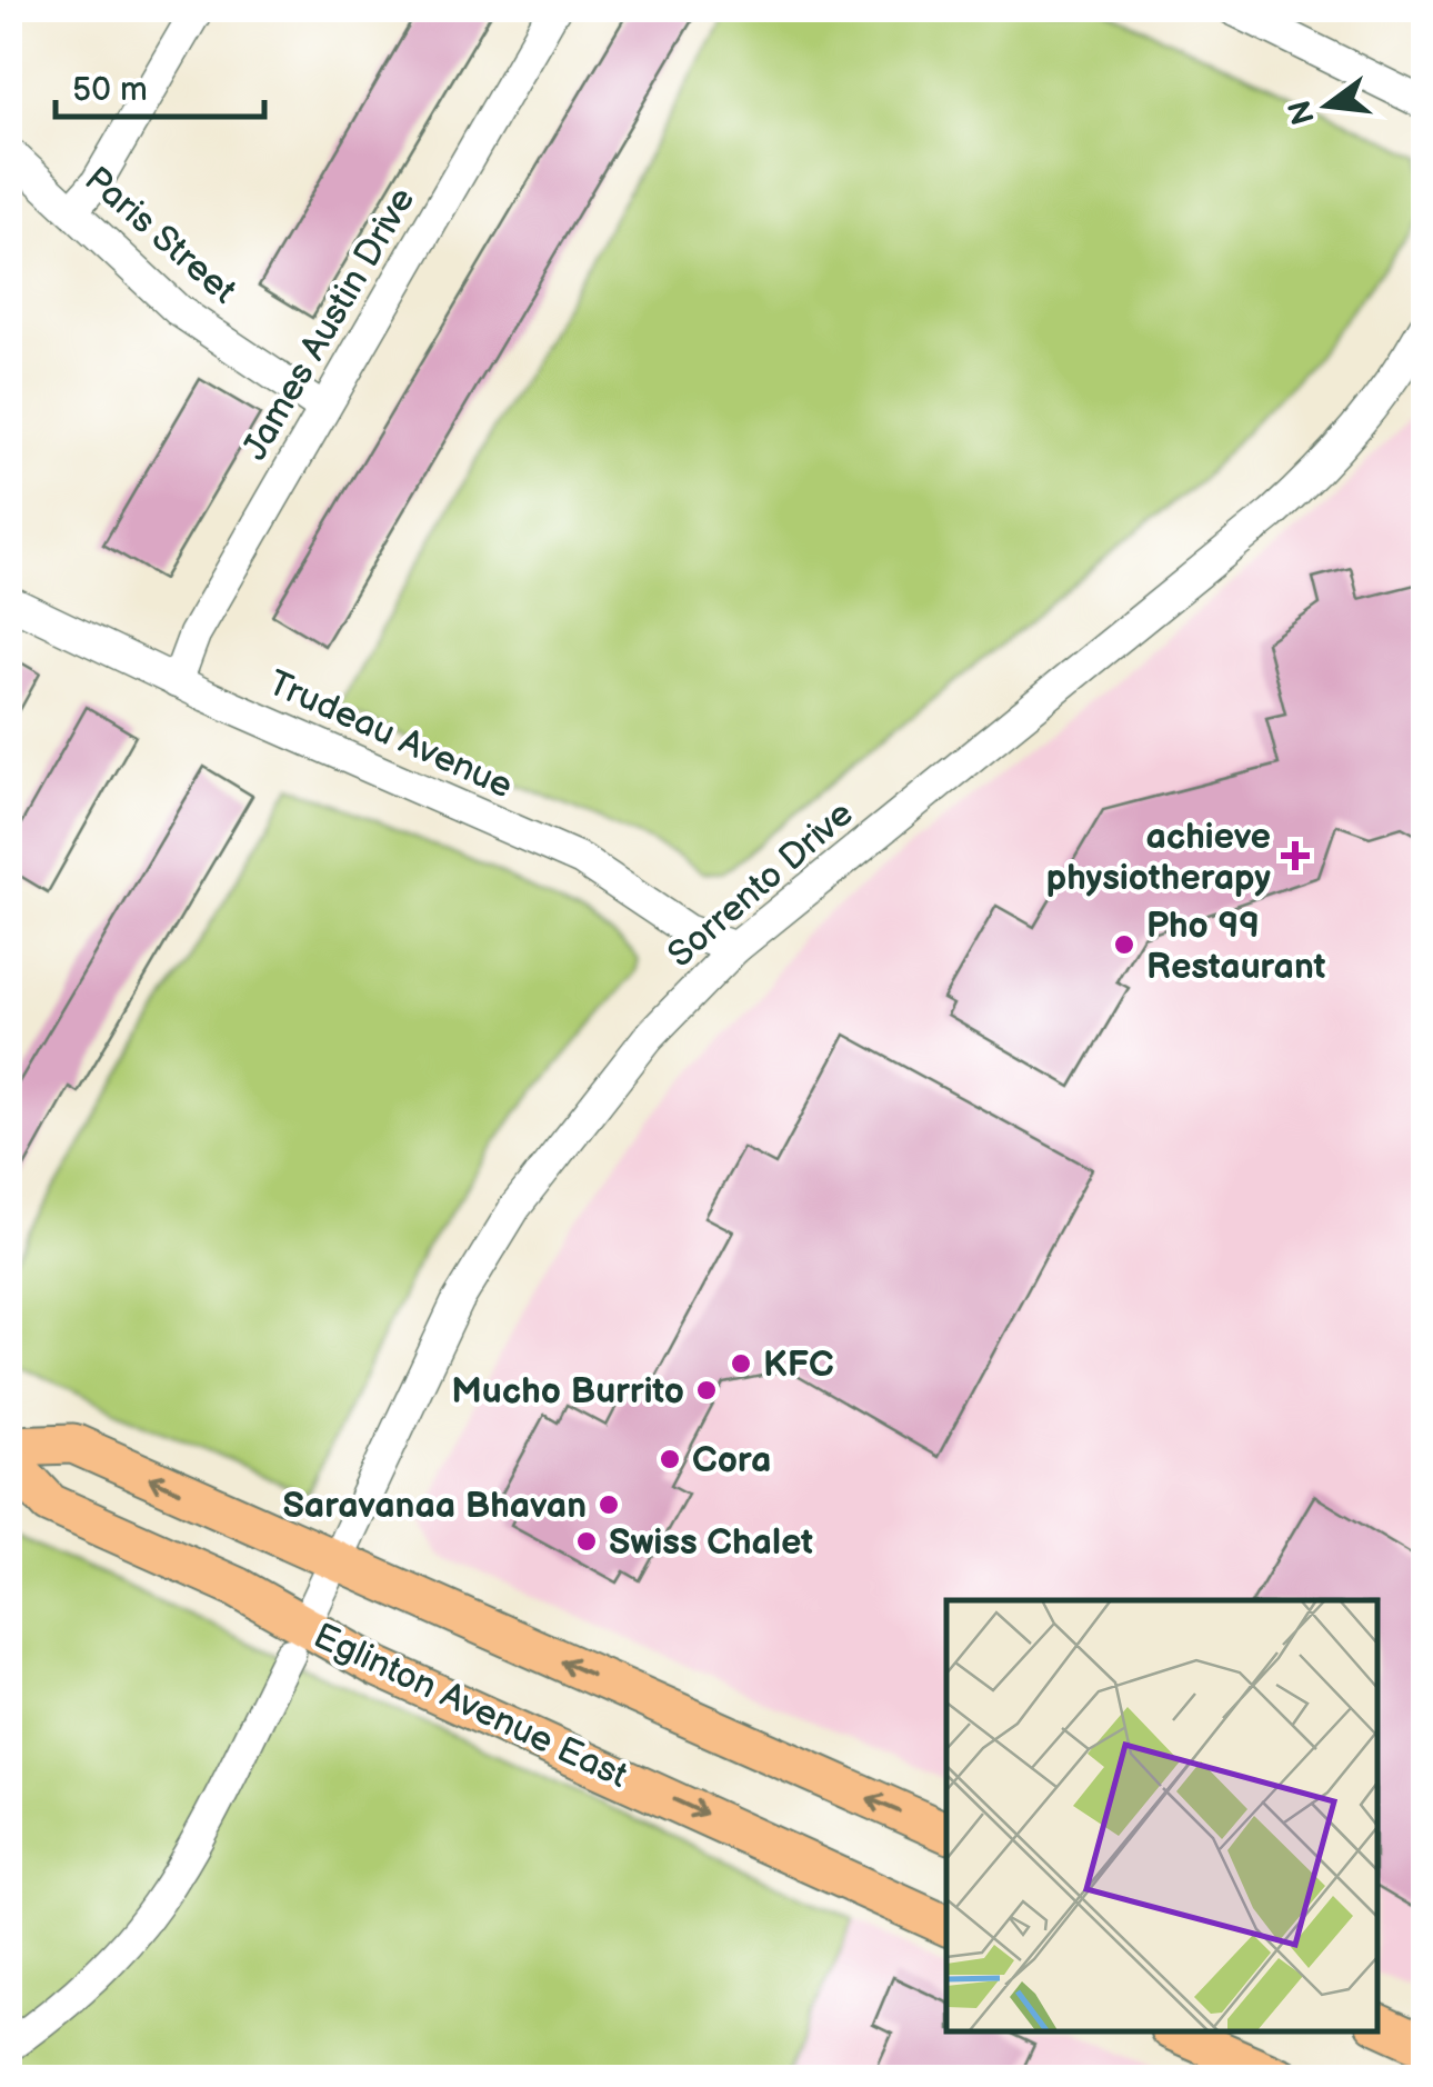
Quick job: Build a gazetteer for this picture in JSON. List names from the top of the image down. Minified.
{"streets":{"main road":["Eglinton Avenue East"],"street":["Paris Street","James Austin Drive","Trudeau Avenue","Sorrento Drive"]},"crossings":[["Paris Street","James Austin Drive"],["James Austin Drive","Trudeau Avenue"],["Trudeau Avenue","Sorrento Drive"],["Sorrento Drive","Eglinton Avenue East"]],"places":{"health":["achieve physiotherapy"],"other":["Pho 99 Restaurant","KFC","Mucho Burrito","Cora","Saravanaa Bhavan","Swiss Chalet"]},"scale_bar":"50 m","north":"left"}
